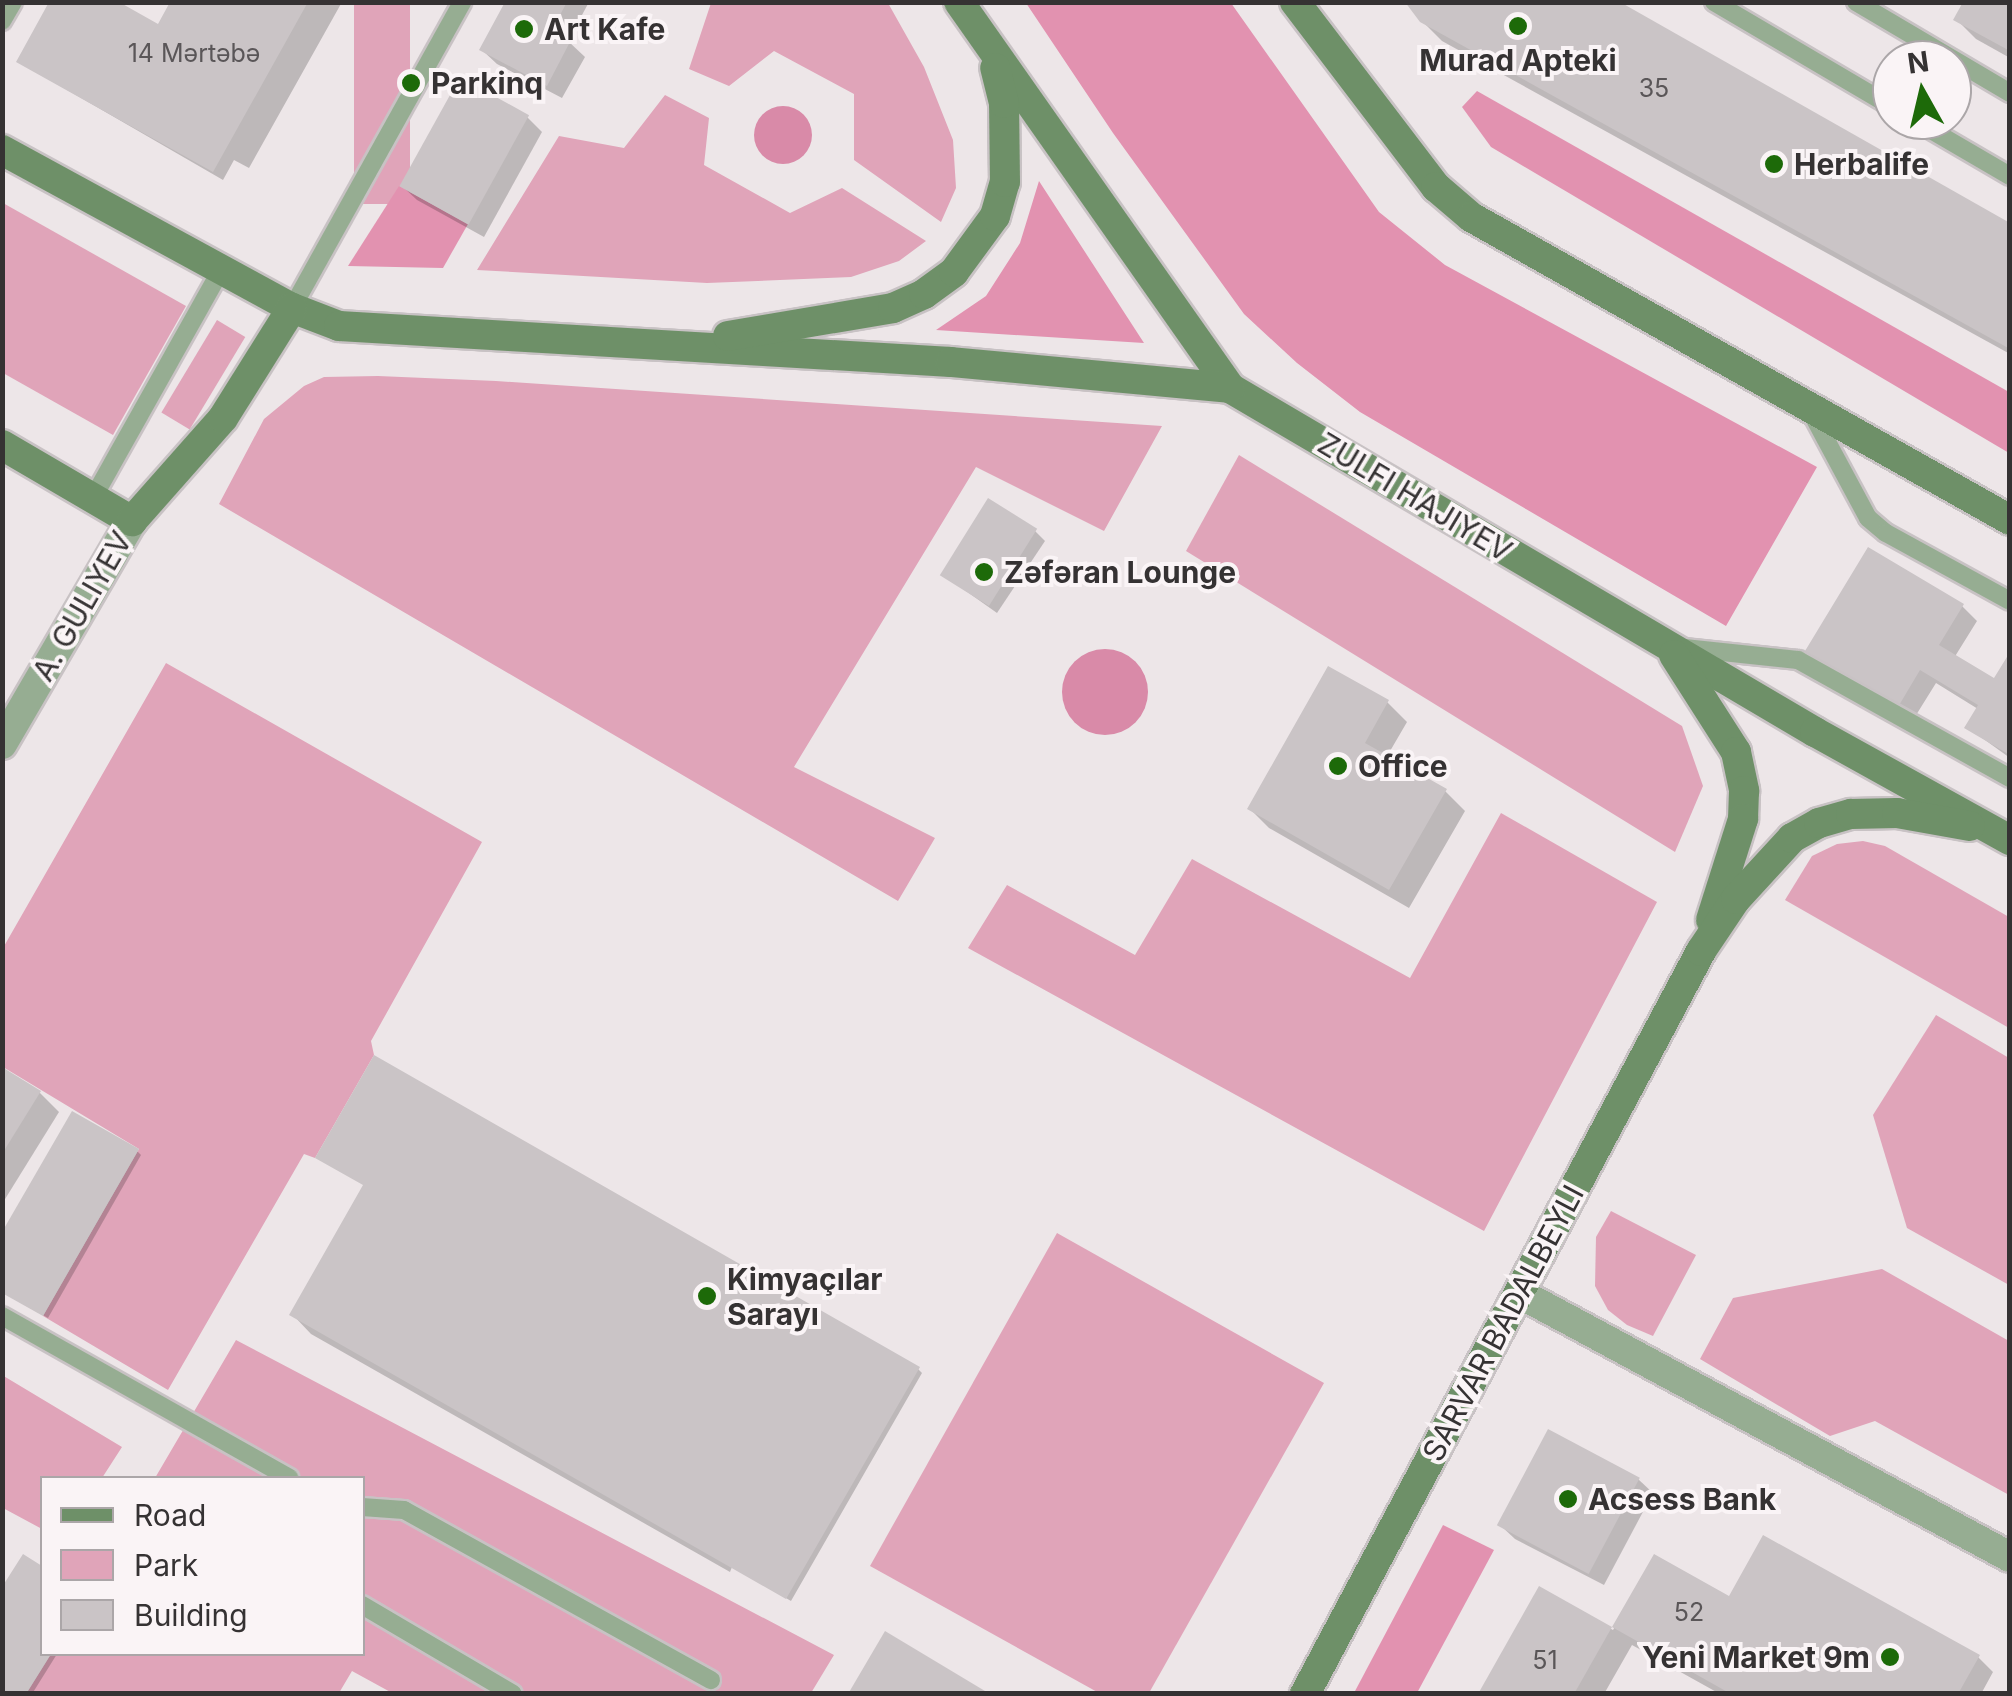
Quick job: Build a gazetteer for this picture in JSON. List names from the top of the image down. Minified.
{"streets":{"main road":["ZULFI HAJIYEV","SARVAR BADALBEYLI"],"street":["A. GULIYEV"]},"places":["Murad Apteki","Art Kafe","Parkinq","Herbalife","Zәfәran Lounge","Office","Kimyaçılar Sarayı","Acsess Bank","Yeni Market 9m"],"house_numbers":["14 Mərtəbә","35","52","51"],"legend":["Road","Park","Building"],"north":"top"}
